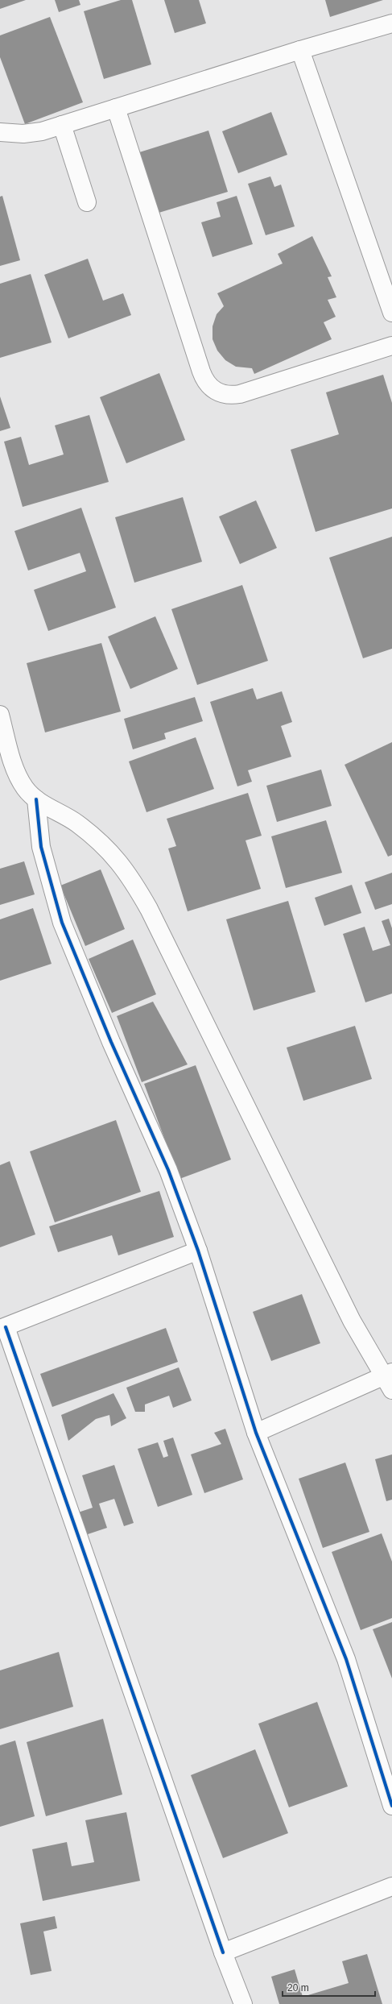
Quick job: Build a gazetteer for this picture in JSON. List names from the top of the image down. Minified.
{"scale_bar":"20 m"}
